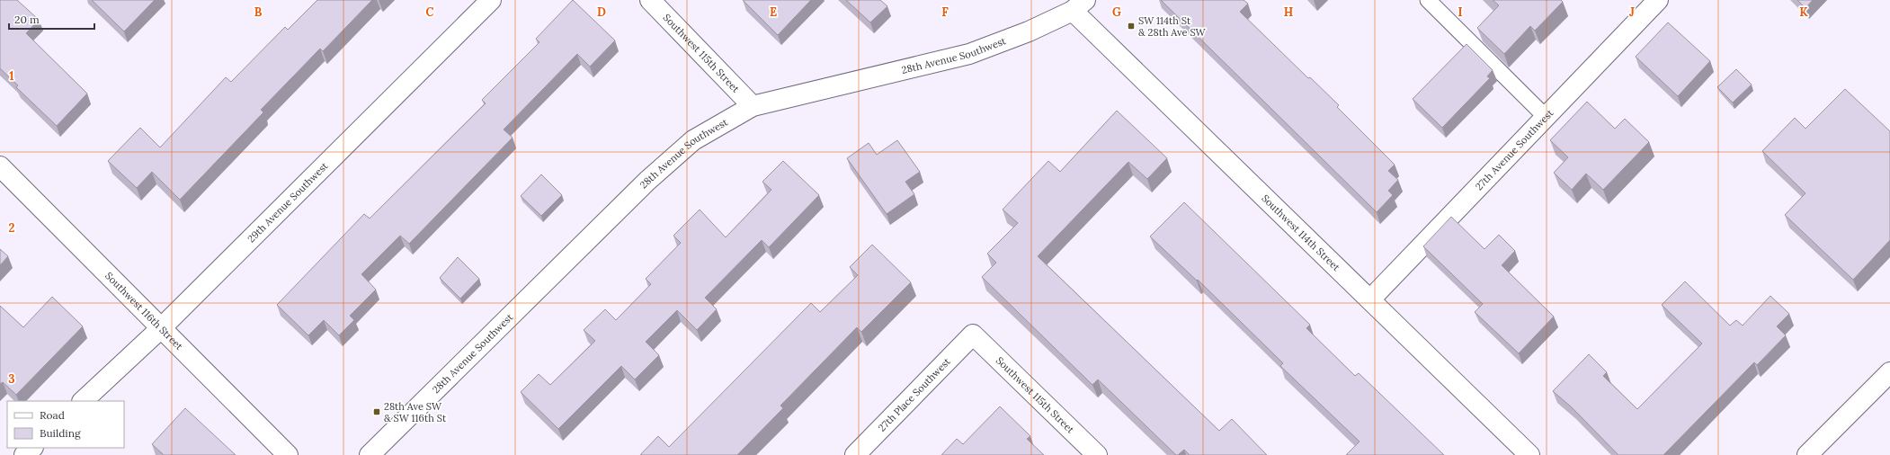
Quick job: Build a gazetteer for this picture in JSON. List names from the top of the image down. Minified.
{"streets":{"street":["Southwest 115th Street","28th Avenue Southwest","27th Avenue Southwest","29th Avenue Southwest","Southwest 114th Street","Southwest 116th Street","27th Place Southwest"]},"crossings":[["Southwest 115th Street","28th Avenue Southwest"],["Southwest 115th Street","27th Place Southwest"],["28th Avenue Southwest","Southwest 114th Street"],["27th Avenue Southwest","Southwest 114th Street"],["29th Avenue Southwest","Southwest 116th Street"]],"places":{"transit":["SW 114th St & 28th Ave SW","28th Ave SW & SW 116th St"]},"legend":["Road","Building"],"scale_bar":"20 m","grid":{"columns":["B","C","D","E","F","G","H","I","J","K"],"rows":["1","2","3"]}}
